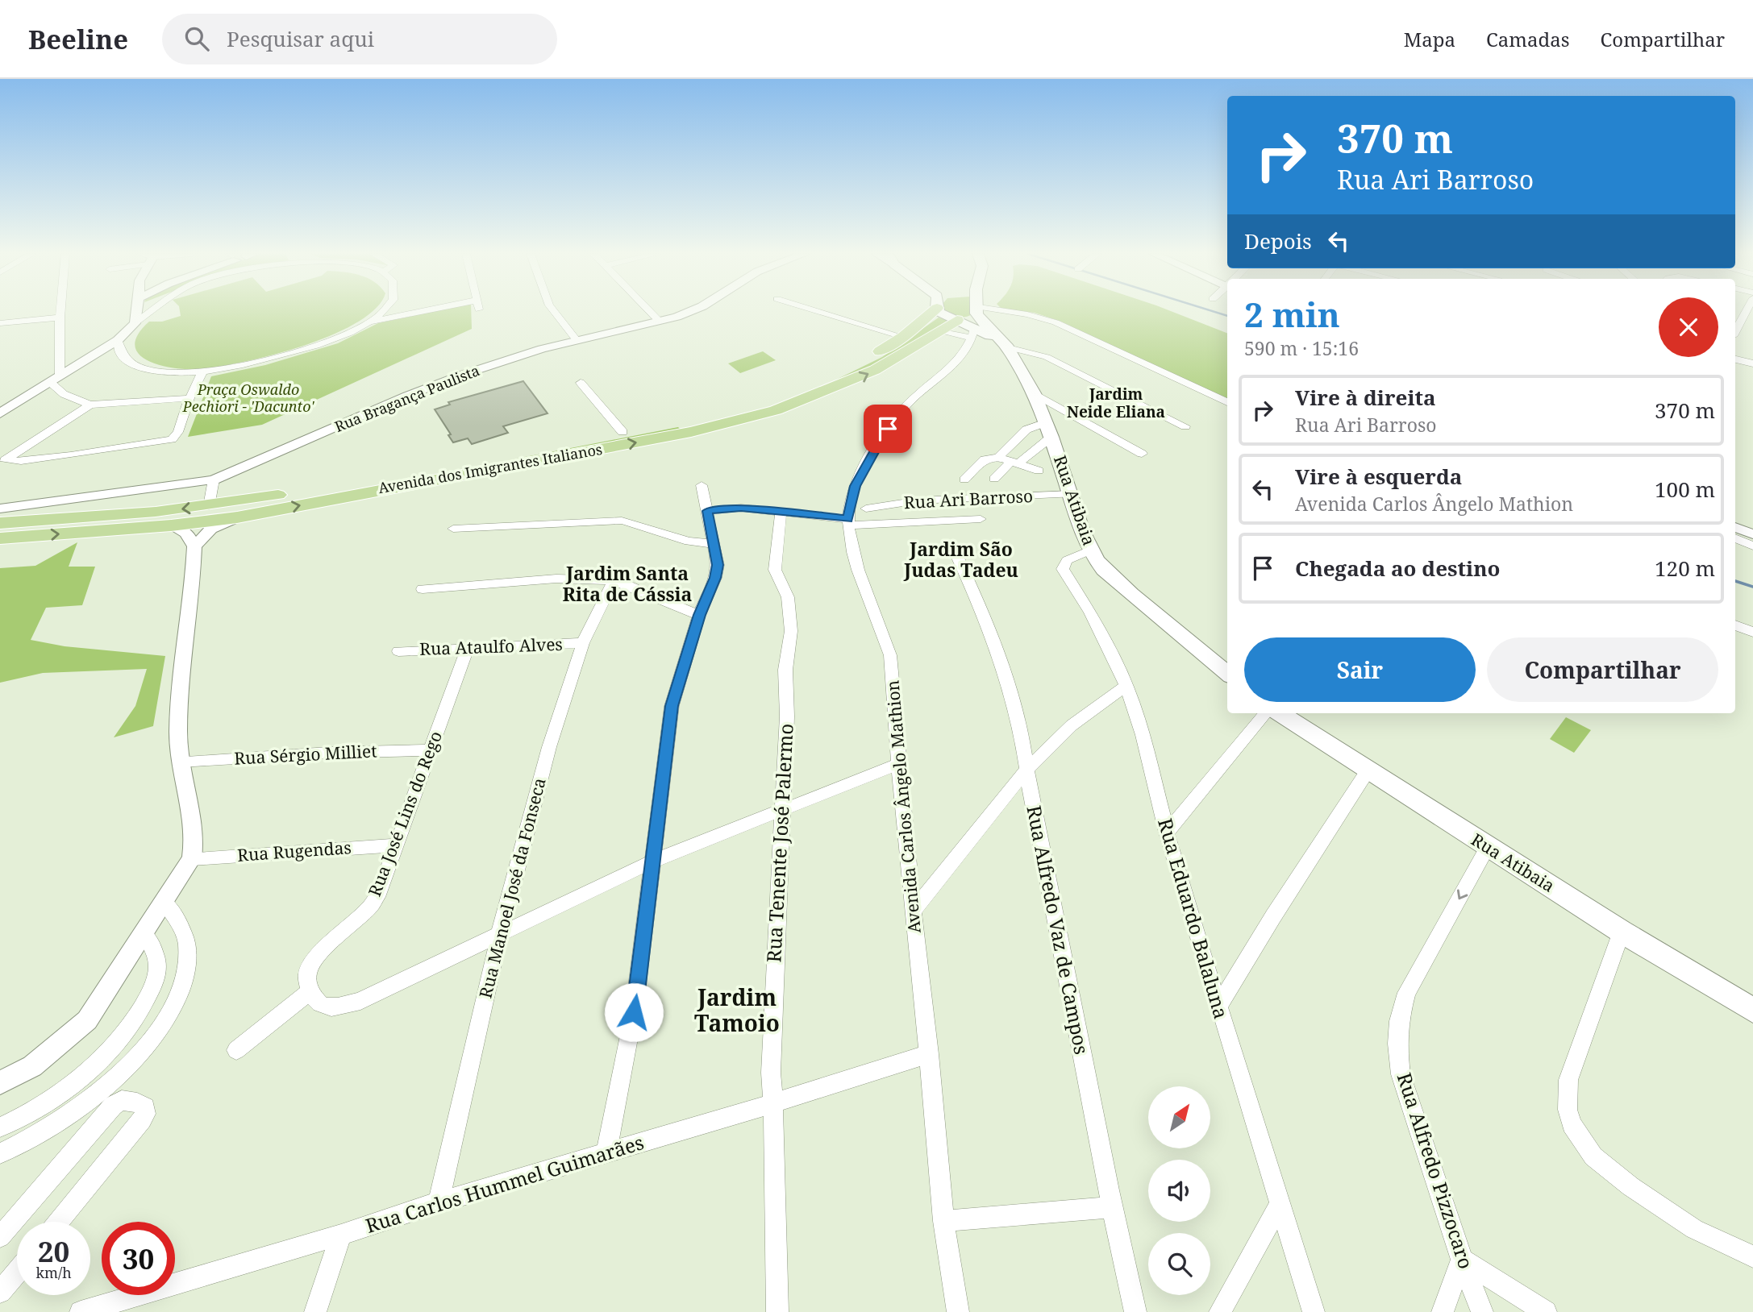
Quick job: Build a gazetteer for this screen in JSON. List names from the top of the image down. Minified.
{"streets":{"main road":["Avenida dos Imigrantes Italianos","Rua Atibaia"],"street":["Rua Bragança Paulista","Rua Ari Barroso","Rua Ataulfo Alves","Rua Sérgio Milliet","Avenida Carlos Ângelo Mathion","Rua José Lins do Rego","Rua Tenente José Palermo","Rua Rugendas","Rua Manoel José da Fonseca","Rua Eduardo Balaluna","Rua Alfredo Vaz de Campos","Rua Alfredo Pizzocaro","Rua Carlos Hummel Guimarães"]},"crossings":[["Rua Ari Barroso","Rua Atibaia"],["Rua Atibaia","Rua Eduardo Balaluna"],["Rua Atibaia","Rua Alfredo Pizzocaro"],["Rua Ataulfo Alves","Rua José Lins do Rego"],["Rua Ataulfo Alves","Rua Manoel José da Fonseca"],["Rua Sérgio Milliet","Rua José Lins do Rego"],["Avenida Carlos Ângelo Mathion","Rua Carlos Hummel Guimarães"],["Rua José Lins do Rego","Rua Rugendas"],["Rua Tenente José Palermo","Rua Carlos Hummel Guimarães"],["Rua Manoel José da Fonseca","Rua Carlos Hummel Guimarães"]],"one_way":["Rua Alfredo Pizzocaro"],"districts":["Jardim Neide Eliana","Jardim São Judas Tadeu","Jardim Santa Rita de Cássia","Jardim Tamoio"],"parks":["Praça Oswaldo Pechiori - 'Dacunto'"],"north":"top right","page":{"header":"Beeline","search":"Pesquisar aqui","nav":["Mapa","Camadas","Compartilhar"],"turn":["370 m","Rua Ari Barroso"],"then":"Depois","heading":["2 min","590 m · 15:16"],"list":[{"name":"Vire à direita","note":"Rua Ari Barroso","value":"370 m"},{"name":"Vire à esquerda","note":"Avenida Carlos Ângelo Mathion","value":"100 m"},{"name":"Chegada ao destino","value":"120 m"}],"buttons":["Sair","Compartilhar"],"speed":"20 km/h","limit":"30"}}
